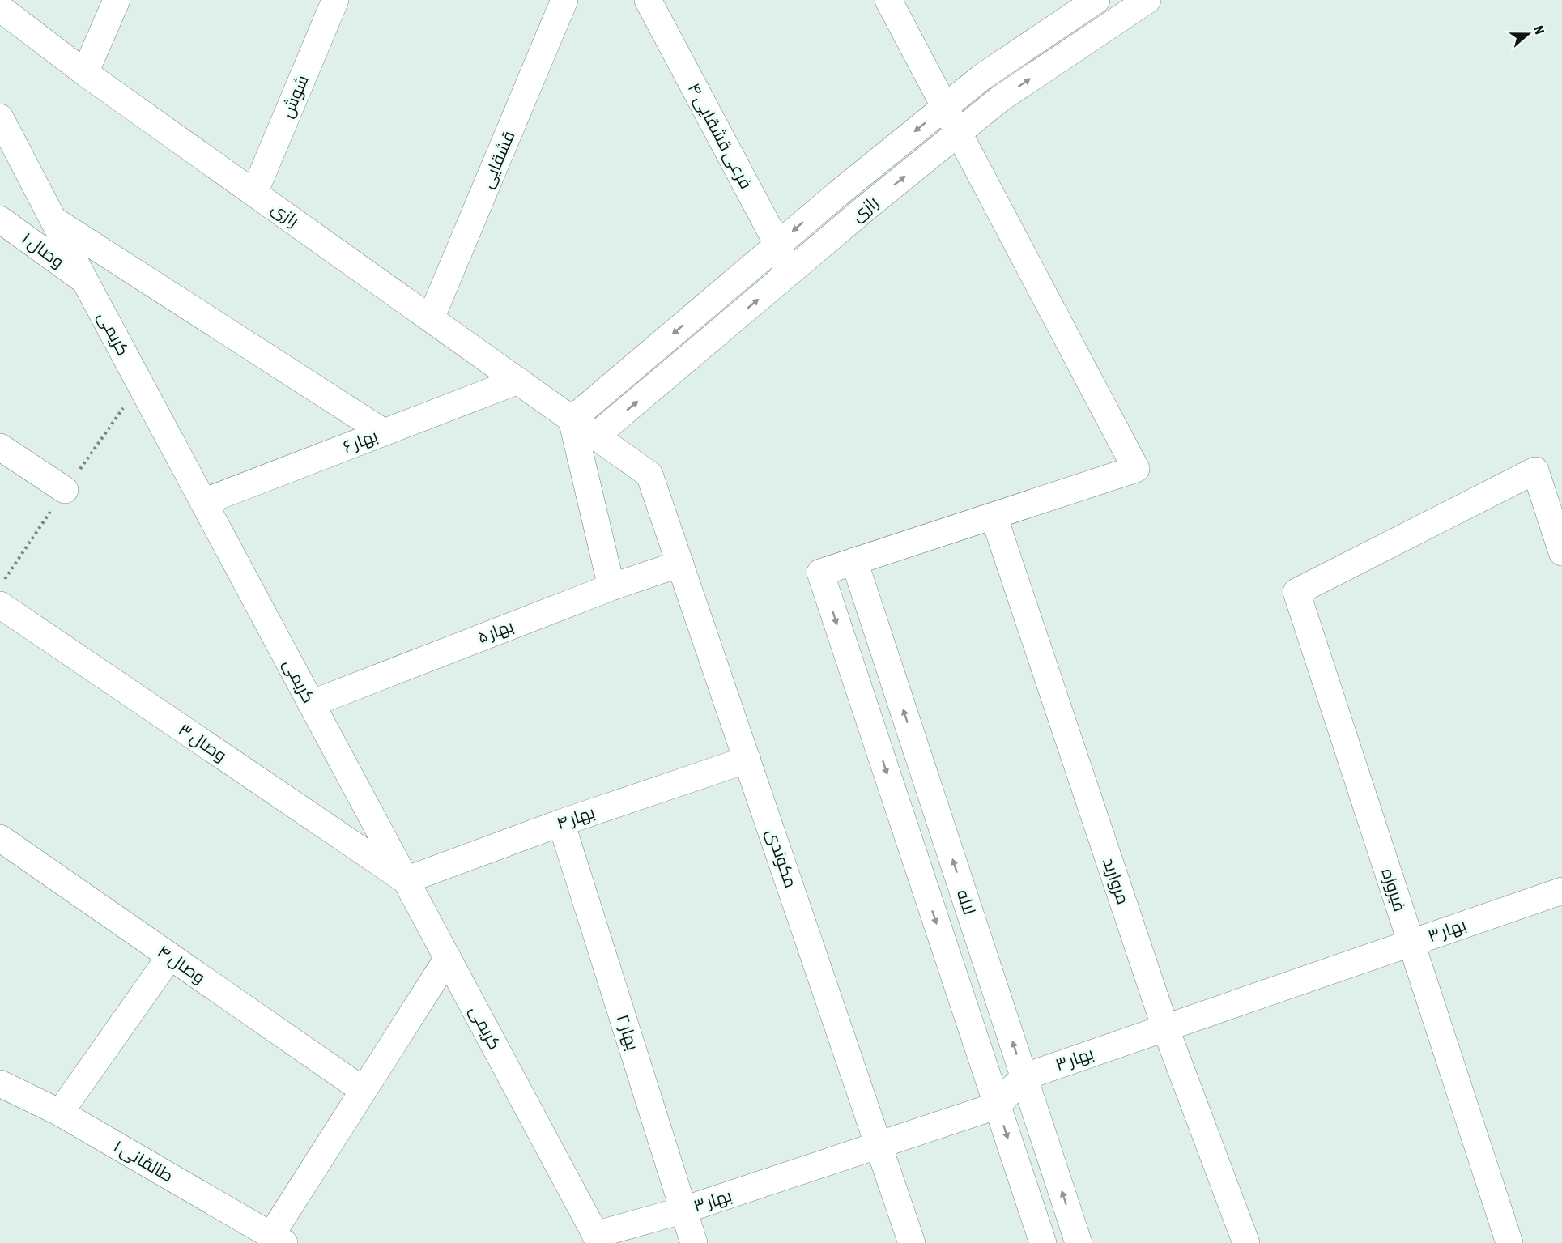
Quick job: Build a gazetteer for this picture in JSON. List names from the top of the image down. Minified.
{"streets":{"street":["شوش","فرعی قشقایی ۴","قشقایی","رازی","وصال ۱","کریمی","بهار ۶","بهار ۵","وصال ۳","بهار ۴","مکوندی","مروارید","فیروزه","لاله","بهار ۳","وصال ۴","بهار ۲","طالقانی ۱"]},"crossings":[["شوش","رازی"],["فرعی قشقایی ۴","رازی"],["قشقایی","رازی"],["رازی","بهار ۶"],["رازی","مکوندی"],["وصال ۱","کریمی"],["کریمی","بهار ۶"],["کریمی","بهار ۵"],["کریمی","وصال ۳"],["کریمی","بهار ۴"],["کریمی","بهار ۳"],["بهار ۵","مکوندی"],["وصال ۳","بهار ۴"],["بهار ۴","مکوندی"],["بهار ۴","بهار ۲"],["مکوندی","بهار ۳"],["مروارید","بهار ۳"],["فیروزه","بهار ۳"],["لاله","بهار ۳"],["بهار ۳","بهار ۲"]],"north":"right"}
